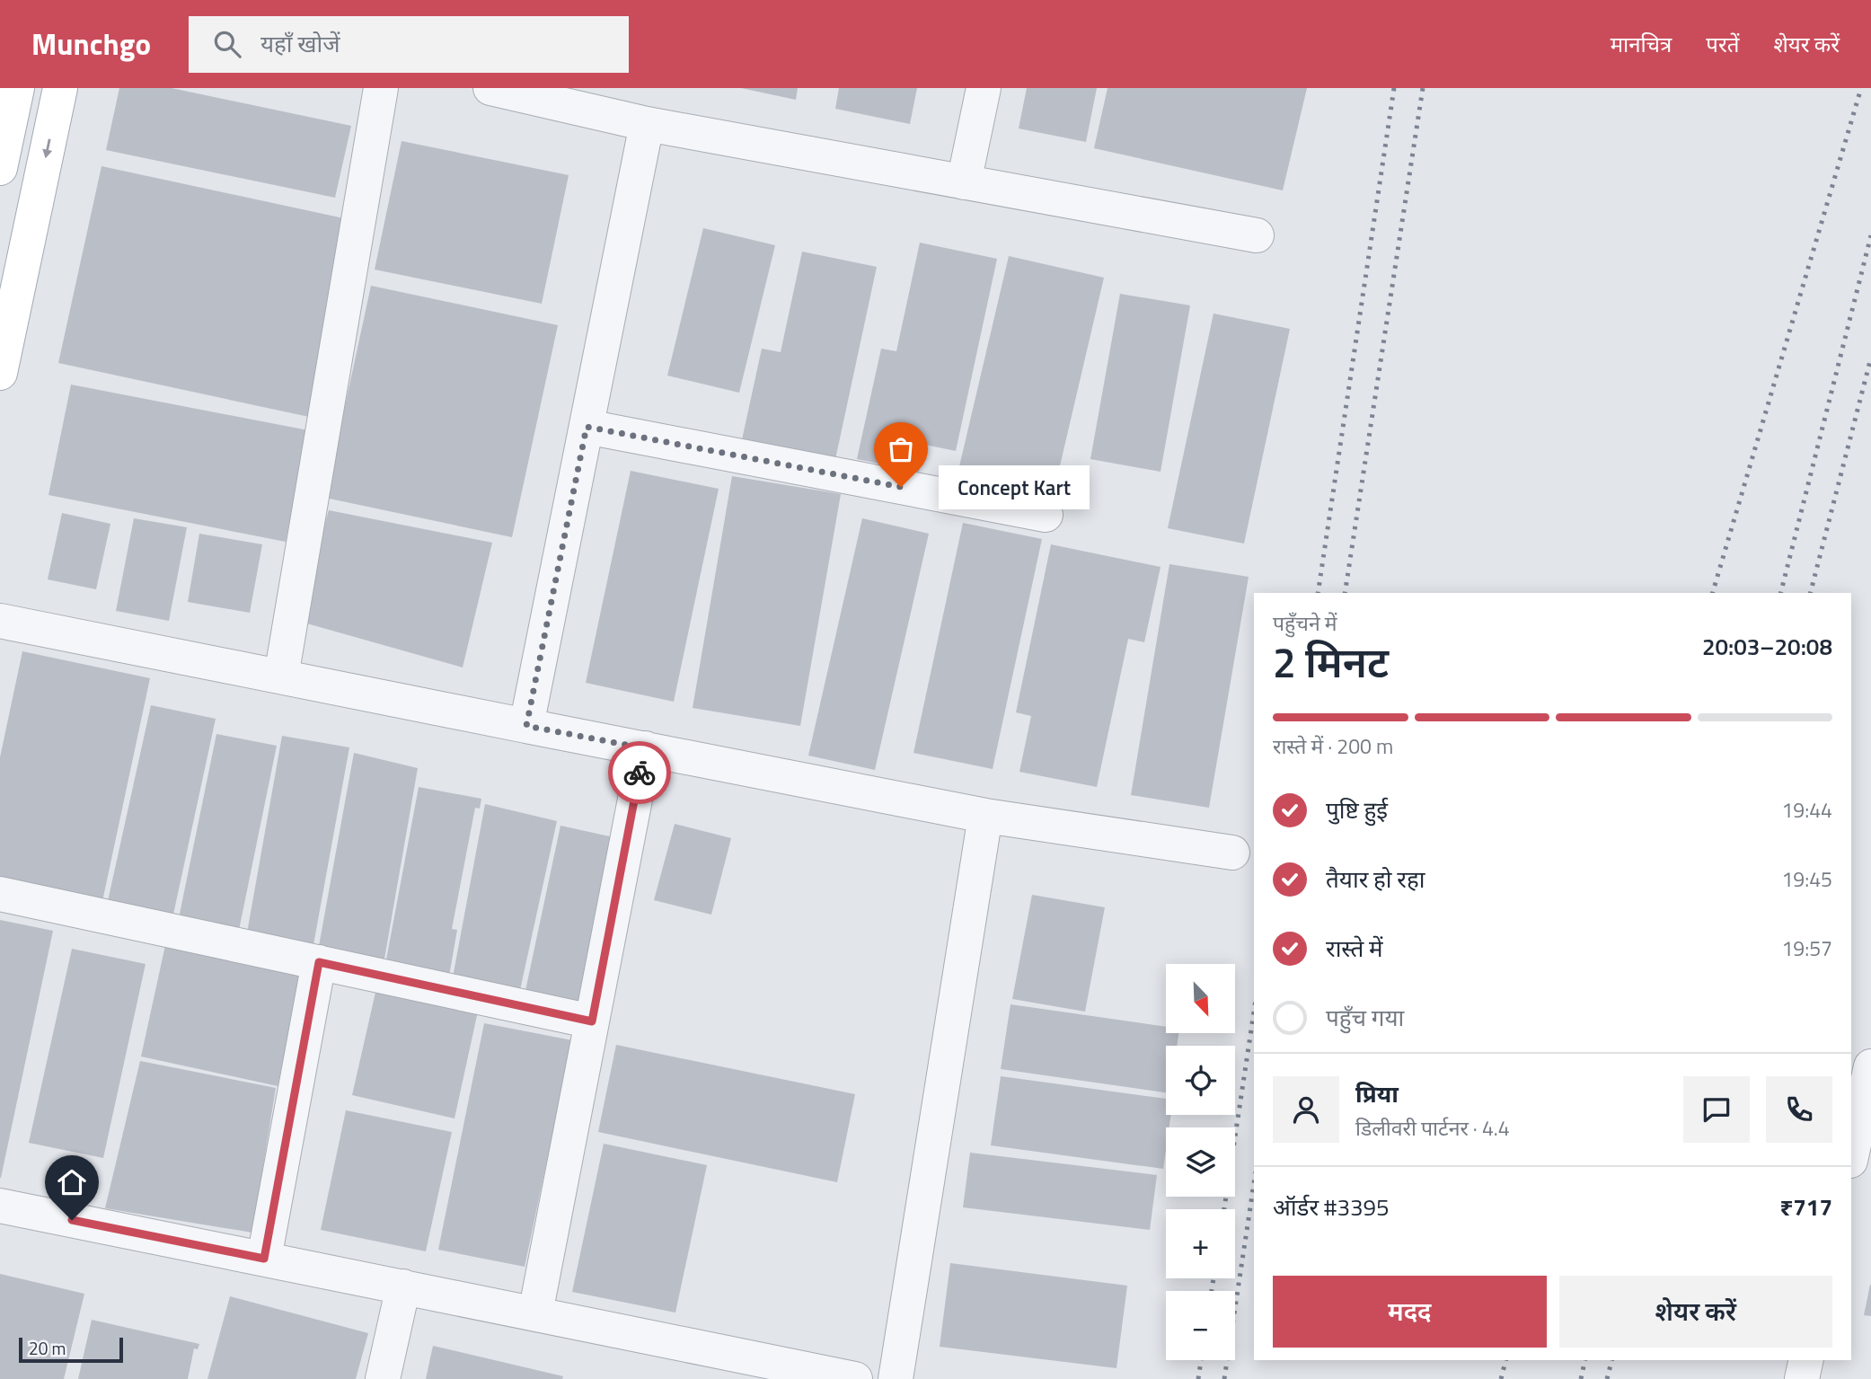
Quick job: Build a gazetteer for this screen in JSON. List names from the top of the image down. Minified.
{"places":["Concept Kart"],"scale_bar":"20 m","north":"bottom right","page":{"header":"Munchgo","search":"यहाँ खोजें","nav":["मानचित्र","परतें","शेयर करें"],"bubble":"Concept Kart","heading":["2 मिनट","पहुँचने में","20:03–20:08"],"panel":["प्रिया","डिलीवरी पार्टनर · 4.4","ऑर्डर #3395","₹717"],"bar":"रास्ते में · 200 m","list":[["पुष्टि हुई","19:44"],["तैयार हो रहा","19:45"],["रास्ते में","19:57"],"पहुँच गया"],"map_buttons":["+","−"],"buttons":["मदद","शेयर करें"],"scale":"20 m"}}
